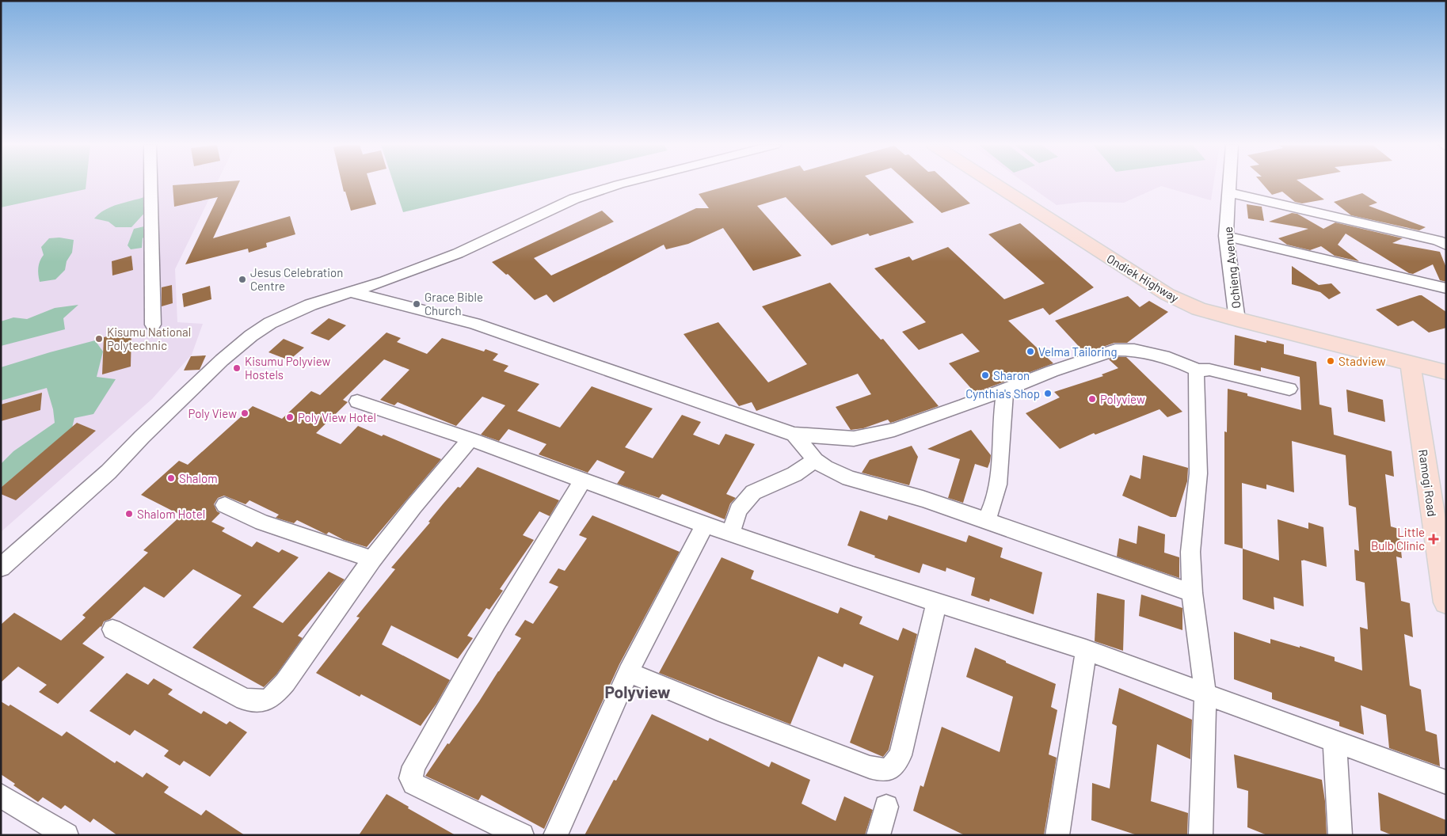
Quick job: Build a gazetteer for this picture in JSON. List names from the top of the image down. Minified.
{"streets":{"main road":["Ondiek Highway","Ramogi Road"],"street":["Ochieng Avenue"]},"crossings":[["Ochieng Avenue","Ondiek Highway"],["Ondiek Highway","Ramogi Road"]],"districts":["Polyview"],"places":{"other":["Jesus Celebration Centre","Grace Bible Church","Kisumu National Polytechnic","Velma Tailoring","Stadview","Kisumu Polyview Hostels","Sharon","Cynthia's Shop","Polyview","Poly View","Poly View Hotel","Shalom","Shalom Hotel"],"health":["Little Bulb Clinic"]}}
